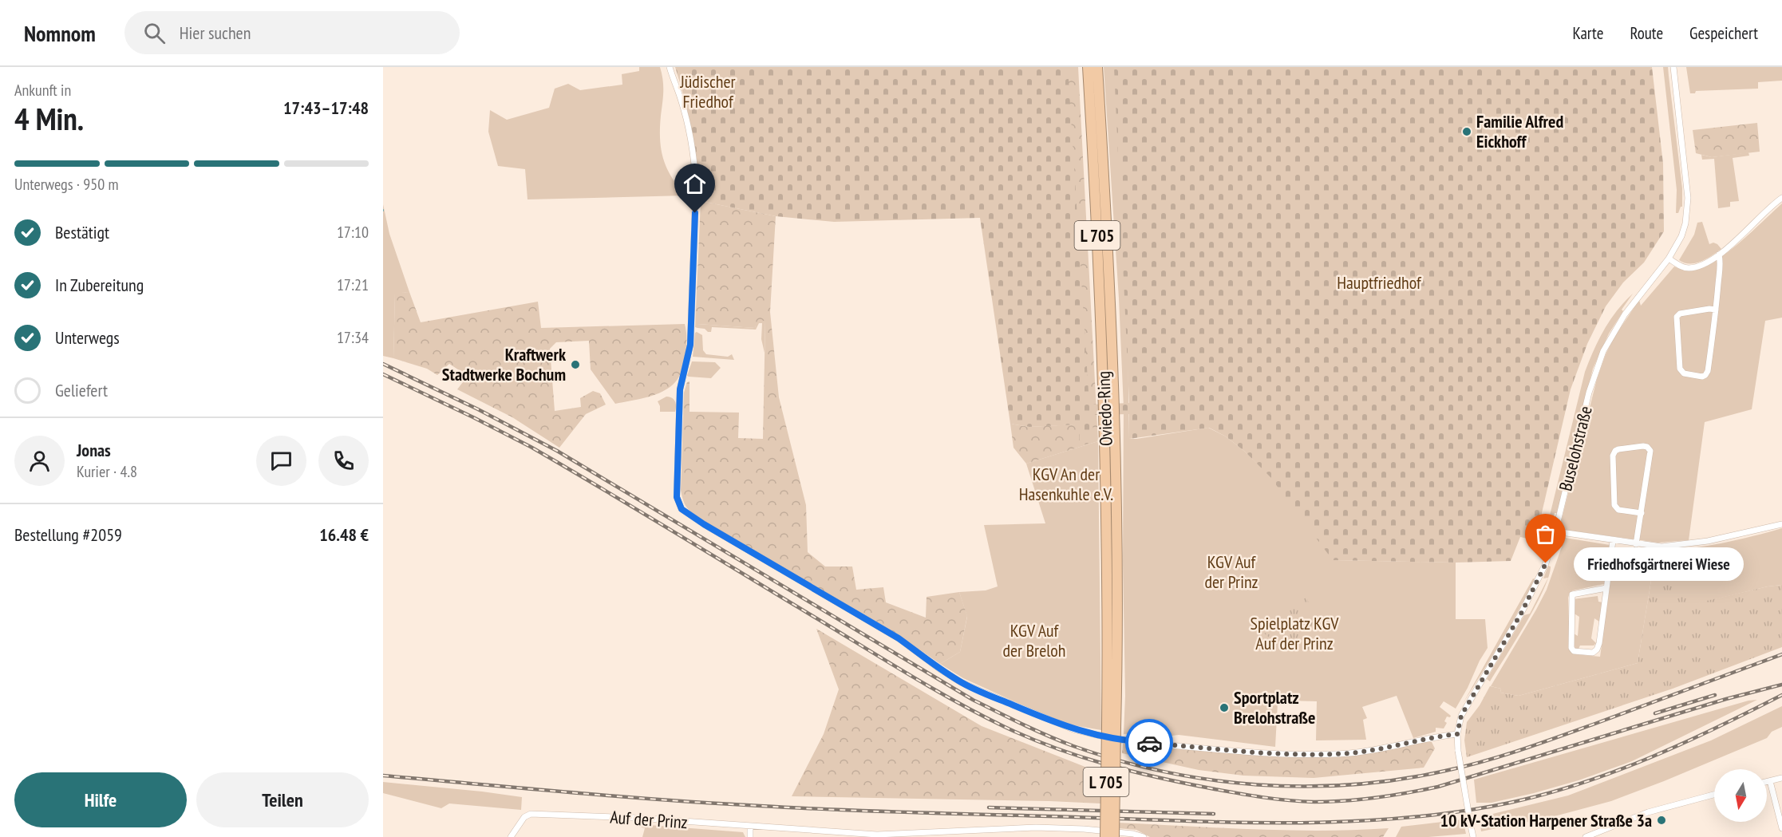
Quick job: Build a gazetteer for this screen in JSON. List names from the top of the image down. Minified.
{"streets":{"highway":["L 705","Oviedo-Ring"],"street":["Buselohstraße","Auf der Prinz"]},"parks":["Jüdischer Friedhof","Hauptfriedhof","KGV An der Hasenkuhle e.V.","KGV Auf der Prinz","Spielplatz KGV Auf der Prinz","KGV Auf der Breloh"],"places":["Familie Alfred Eickhoff","Kraftwerk Stadtwerke Bochum","Friedhofsgärtnerei Wiese","Sportplatz Brelohstraße","10 kV-Station Harpener Straße 3a"],"north":"bottom","page":{"header":"Nomnom","search":"Hier suchen","nav":["Karte","Route","Gespeichert"],"heading":["4 Min.","Ankunft in","17:43–17:48"],"panel":["Jonas","Kurier · 4.8","Bestellung #2059","16.48 €"],"bar":"Unterwegs · 950 m","list":[["Bestätigt","17:10"],["In Zubereitung","17:21"],["Unterwegs","17:34"],"Geliefert"],"bubble":"Friedhofsgärtnerei Wiese","buttons":["Hilfe","Teilen"]}}
